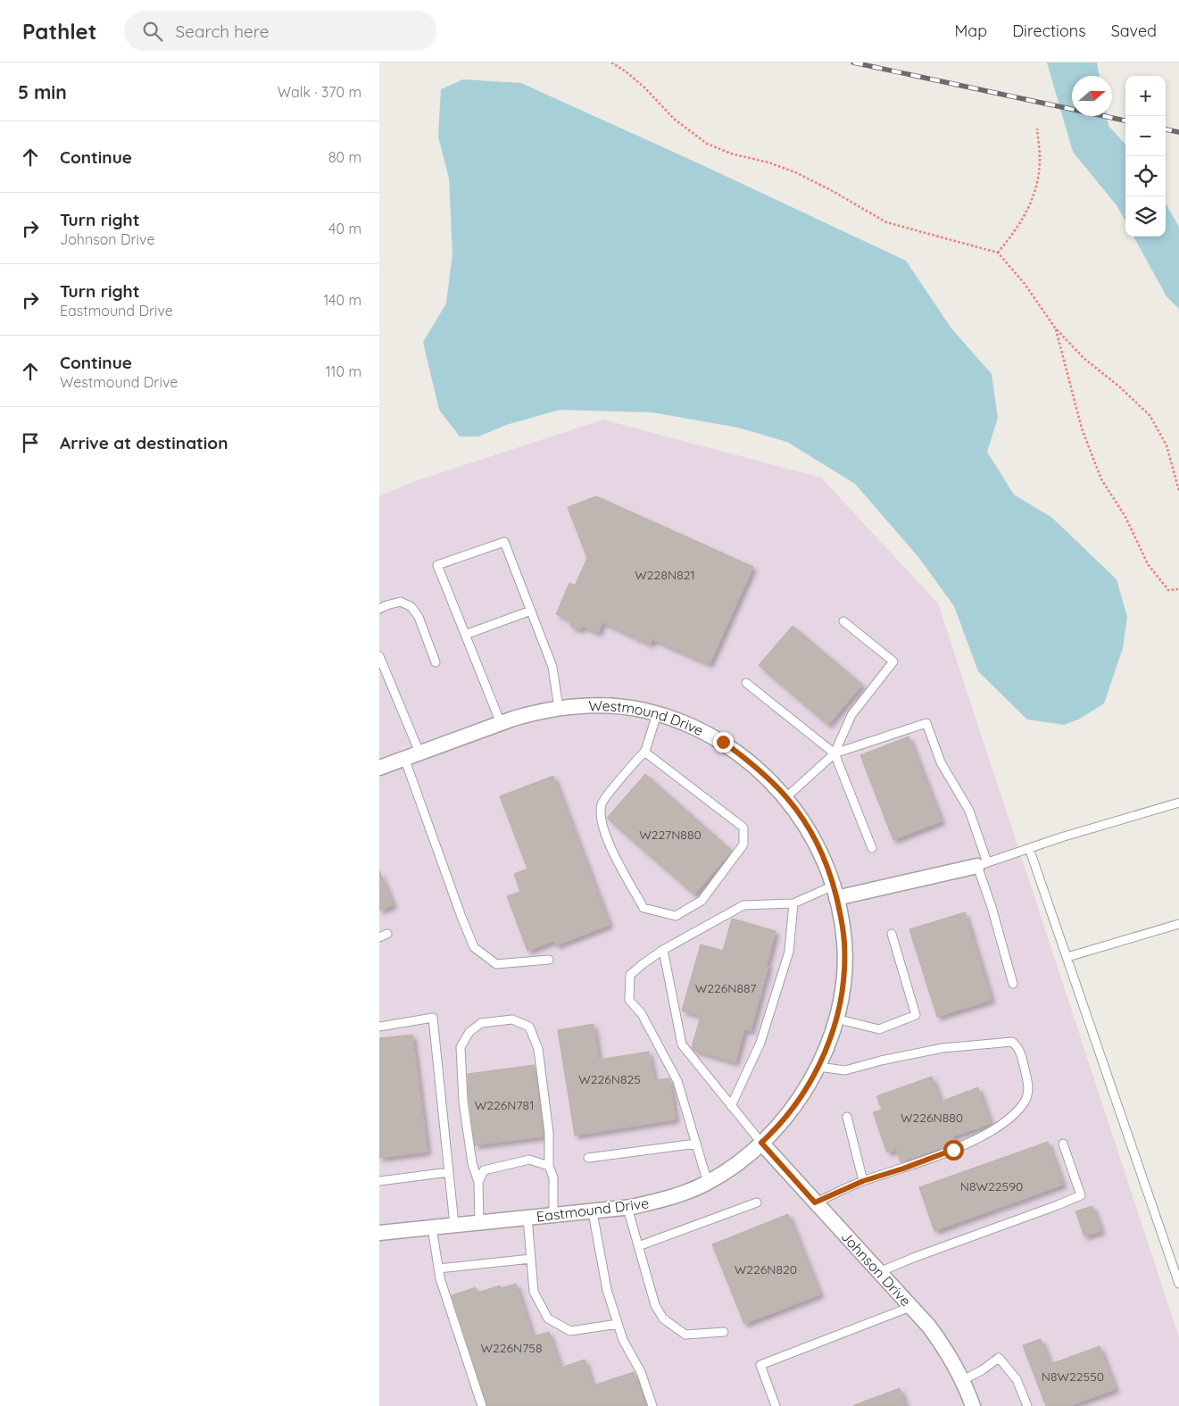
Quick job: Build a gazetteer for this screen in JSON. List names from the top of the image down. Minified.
{"streets":{"street":["Westmound Drive","Eastmound Drive","Johnson Drive"]},"crossings":[["Westmound Drive","Eastmound Drive"],["Eastmound Drive","Johnson Drive"]],"house_numbers":["W228N821","W227N880","W226N887","W226N825","W226N781","W226N880","N8W22590","W226N820","W226N758","N8W22550"],"north":"right","page":{"header":"Pathlet","search":"Search here","nav":["Map","Directions","Saved"],"heading":["5 min","Walk · 370 m"],"map_buttons":["+","−"],"list":[["Continue","80 m"],["Turn right","Johnson Drive","40 m"],["Turn right","Eastmound Drive","140 m"],["Continue","Westmound Drive","110 m"],"Arrive at destination"]}}
